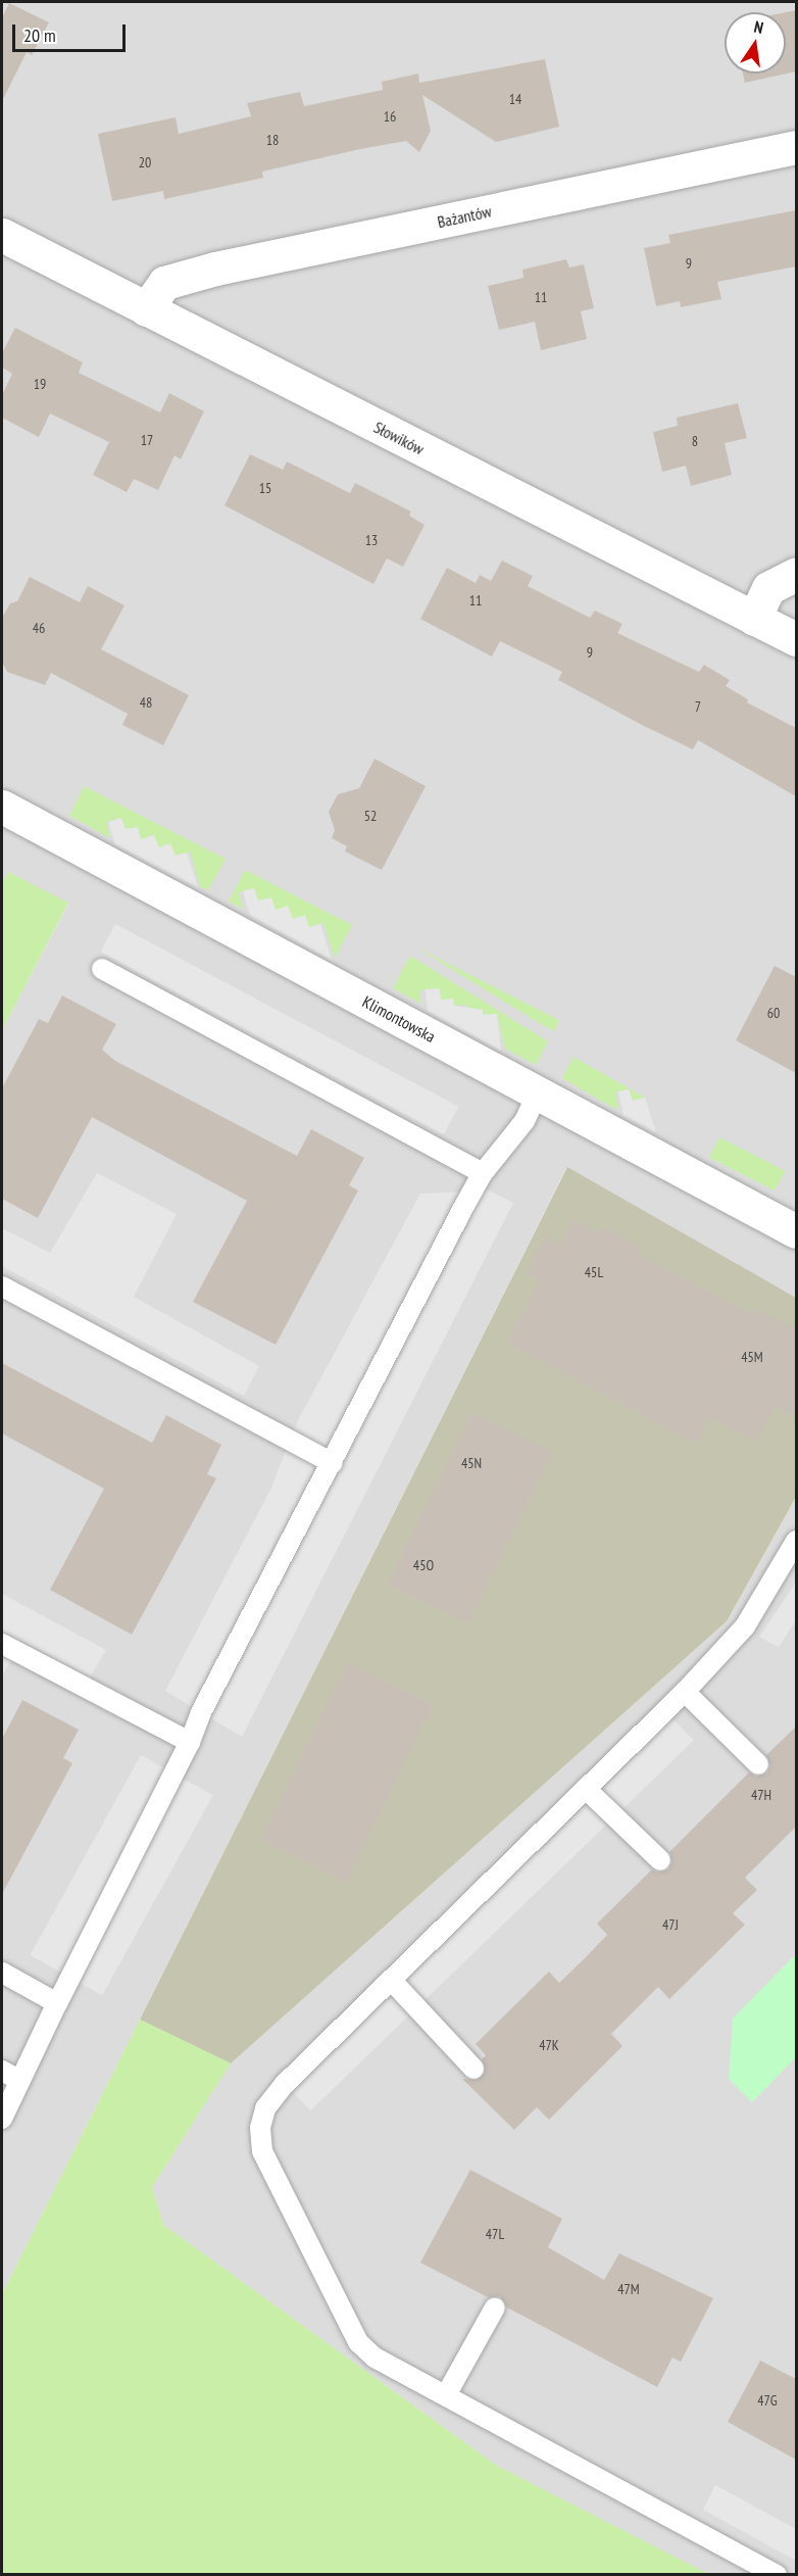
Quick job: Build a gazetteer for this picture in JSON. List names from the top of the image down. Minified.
{"streets":{"street":["Bażantów","Słowików","Klimontowska"]},"crossings":[["Bażantów","Słowików"]],"house_numbers":["14","16","18","20","9","11","19","17","8","15","13","11","46","9","48","7","52","60","45L","45M","45N","45O","47H","47J","47K","47L","47M","47G"],"scale_bar":"20 m","north":"top"}
